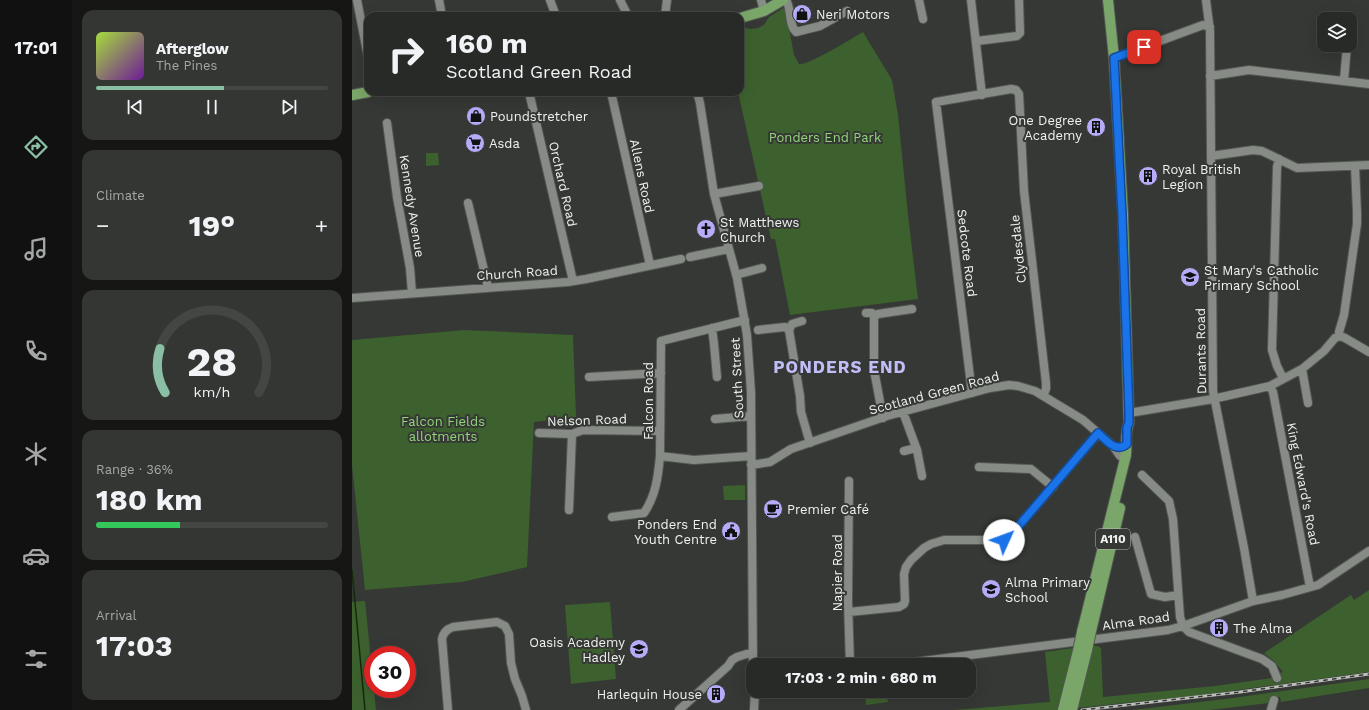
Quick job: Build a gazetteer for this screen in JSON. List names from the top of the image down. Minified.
{"streets":{"main road":["A110"],"street":["Allens Road","Orchard Road","Kennedy Avenue","Clydesdale","Sedcote Road","Church Road","Durants Road","South Street","Scotland Green Road","Falcon Road","Nelson Road","King Edward's Road","Napier Road","Alma Road"]},"crossings":[["Allens Road","Church Road"],["Orchard Road","Church Road"],["Kennedy Avenue","Church Road"],["Clydesdale","Sedcote Road"],["Clydesdale","Scotland Green Road"],["Sedcote Road","Scotland Green Road"],["Durants Road","Alma Road"],["South Street","Scotland Green Road"],["South Street","Falcon Road"],["Scotland Green Road","A110"],["Falcon Road","Nelson Road"],["King Edward's Road","Alma Road"]],"districts":["PONDERS END"],"parks":["Ponders End Park","Falcon Fields allotments"],"places":{"shop":["Neri Motors","Poundstretcher"],"building":["One Degree Academy","Royal British Legion","The Alma","Harlequin House"],"supermarket":["Asda"],"church":["St Matthews Church"],"school or university":["St Mary's Catholic Primary School","Alma Primary School","Oasis Academy Hadley"],"cafe":["Premier Café"],"public building":["Ponders End Youth Centre"]},"page":{"tabs":"17:01","turn":["160 m","Scotland Green Road"],"song":["Afterglow","The Pines"],"tile":["Climate",["Range · 36%","180 km"],["Arrival","17:03"]],"heat":["−","19°","+"],"limit":"30","trip":"17:03 · 2 min · 680 m","gauge":["28","km/h"]}}
